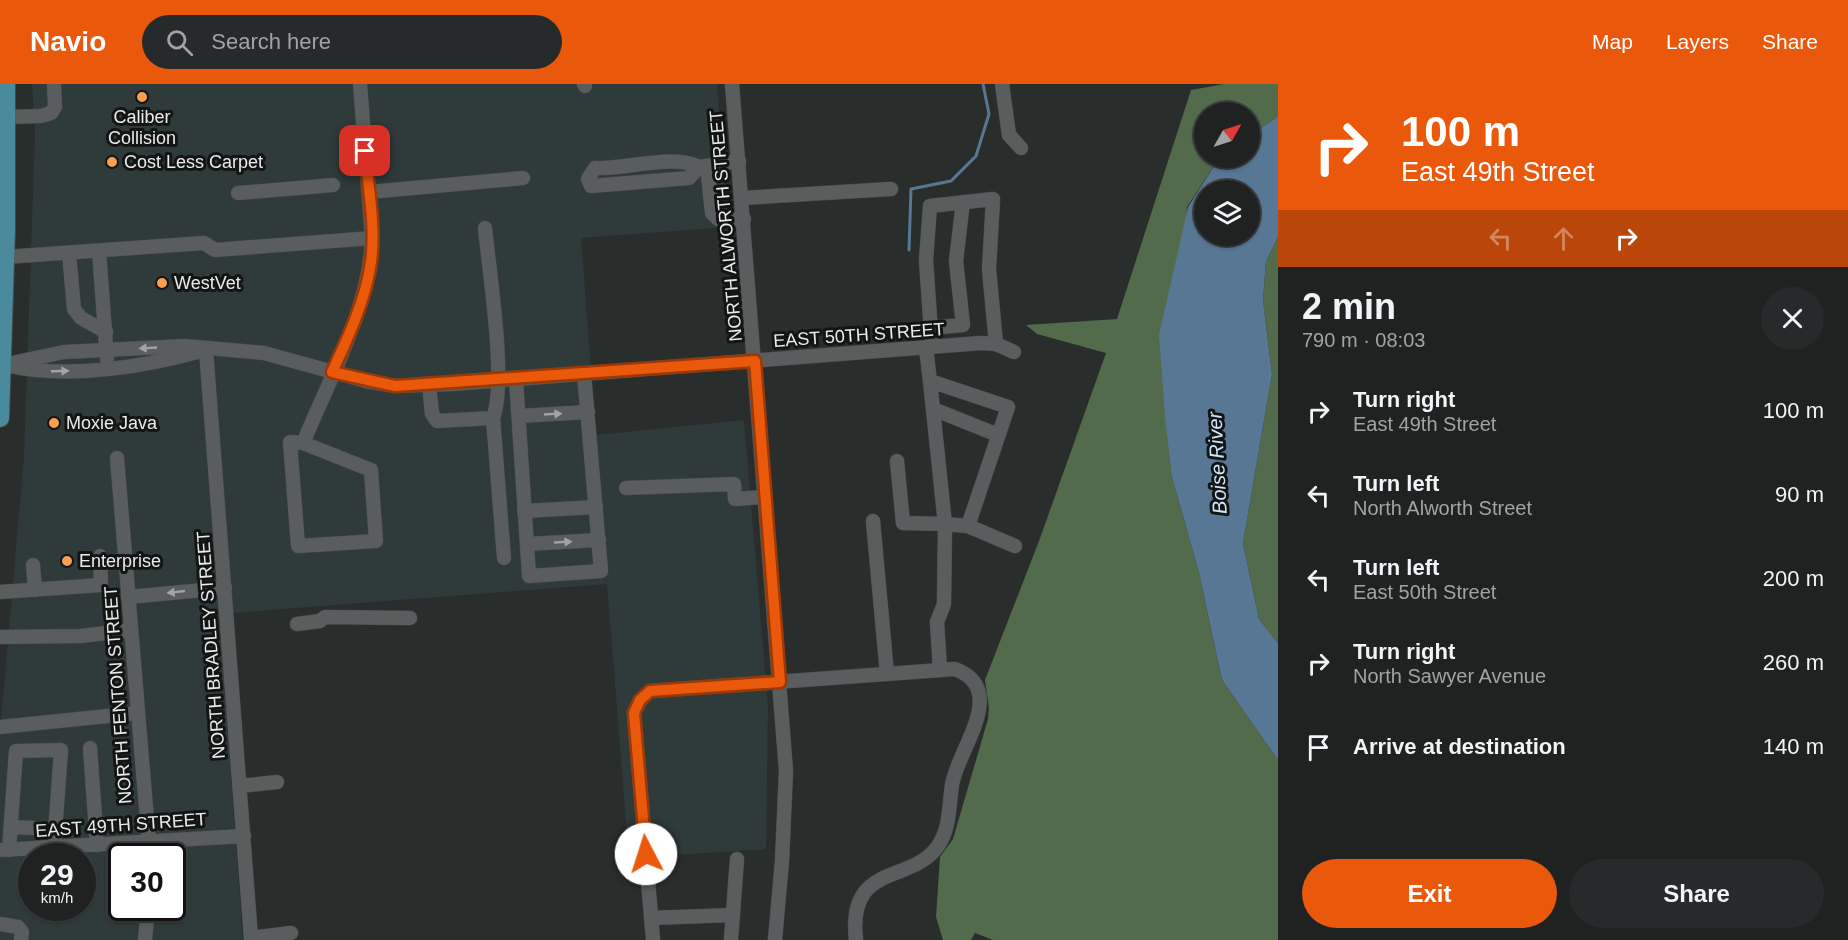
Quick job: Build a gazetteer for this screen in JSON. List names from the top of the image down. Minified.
{"streets":{"street":["NORTH ALWORTH STREET","EAST 50TH STREET","NORTH BRADLEY STREET","NORTH FENTON STREET","EAST 49TH STREET"]},"crossings":[["NORTH ALWORTH STREET","EAST 50TH STREET"],["EAST 50TH STREET","NORTH BRADLEY STREET"],["NORTH BRADLEY STREET","EAST 49TH STREET"],["NORTH FENTON STREET","EAST 49TH STREET"]],"water":["Boise River"],"places":["Caliber Collision","Cost Less Carpet","WestVet","Moxie Java","Enterprise"],"north":"top right","page":{"header":"Navio","search":"Search here","nav":["Map","Layers","Share"],"turn":["100 m","East 49th Street"],"heading":["2 min","790 m · 08:03"],"list":[{"name":"Turn right","note":"East 49th Street","value":"100 m"},{"name":"Turn left","note":"North Alworth Street","value":"90 m"},{"name":"Turn left","note":"East 50th Street","value":"200 m"},{"name":"Turn right","note":"North Sawyer Avenue","value":"260 m"},{"name":"Arrive at destination","value":"140 m"}],"speed":"29 km/h","limit":"30","buttons":["Exit","Share"]}}
